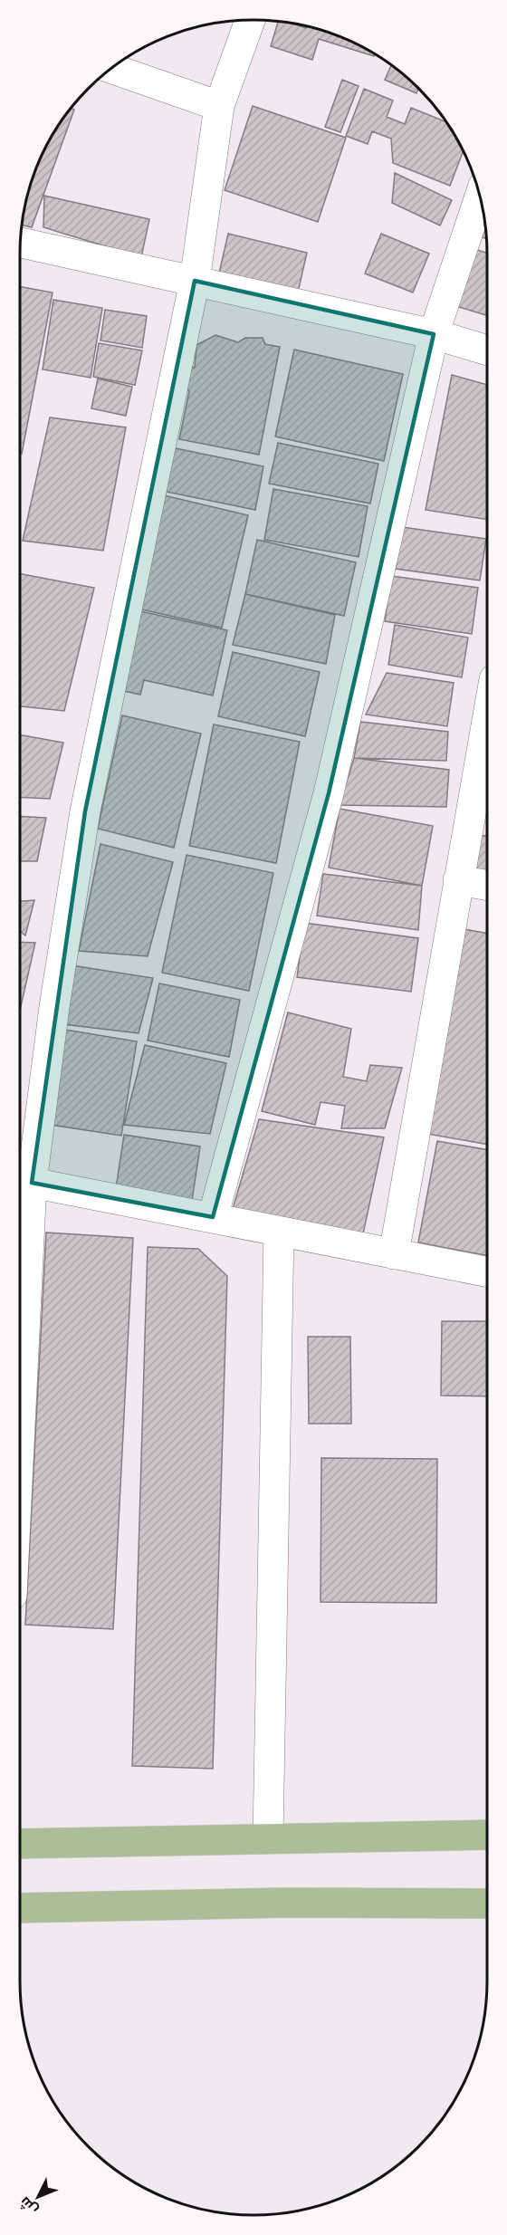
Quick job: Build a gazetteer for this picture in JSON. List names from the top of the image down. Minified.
{"north":"bottom left"}
